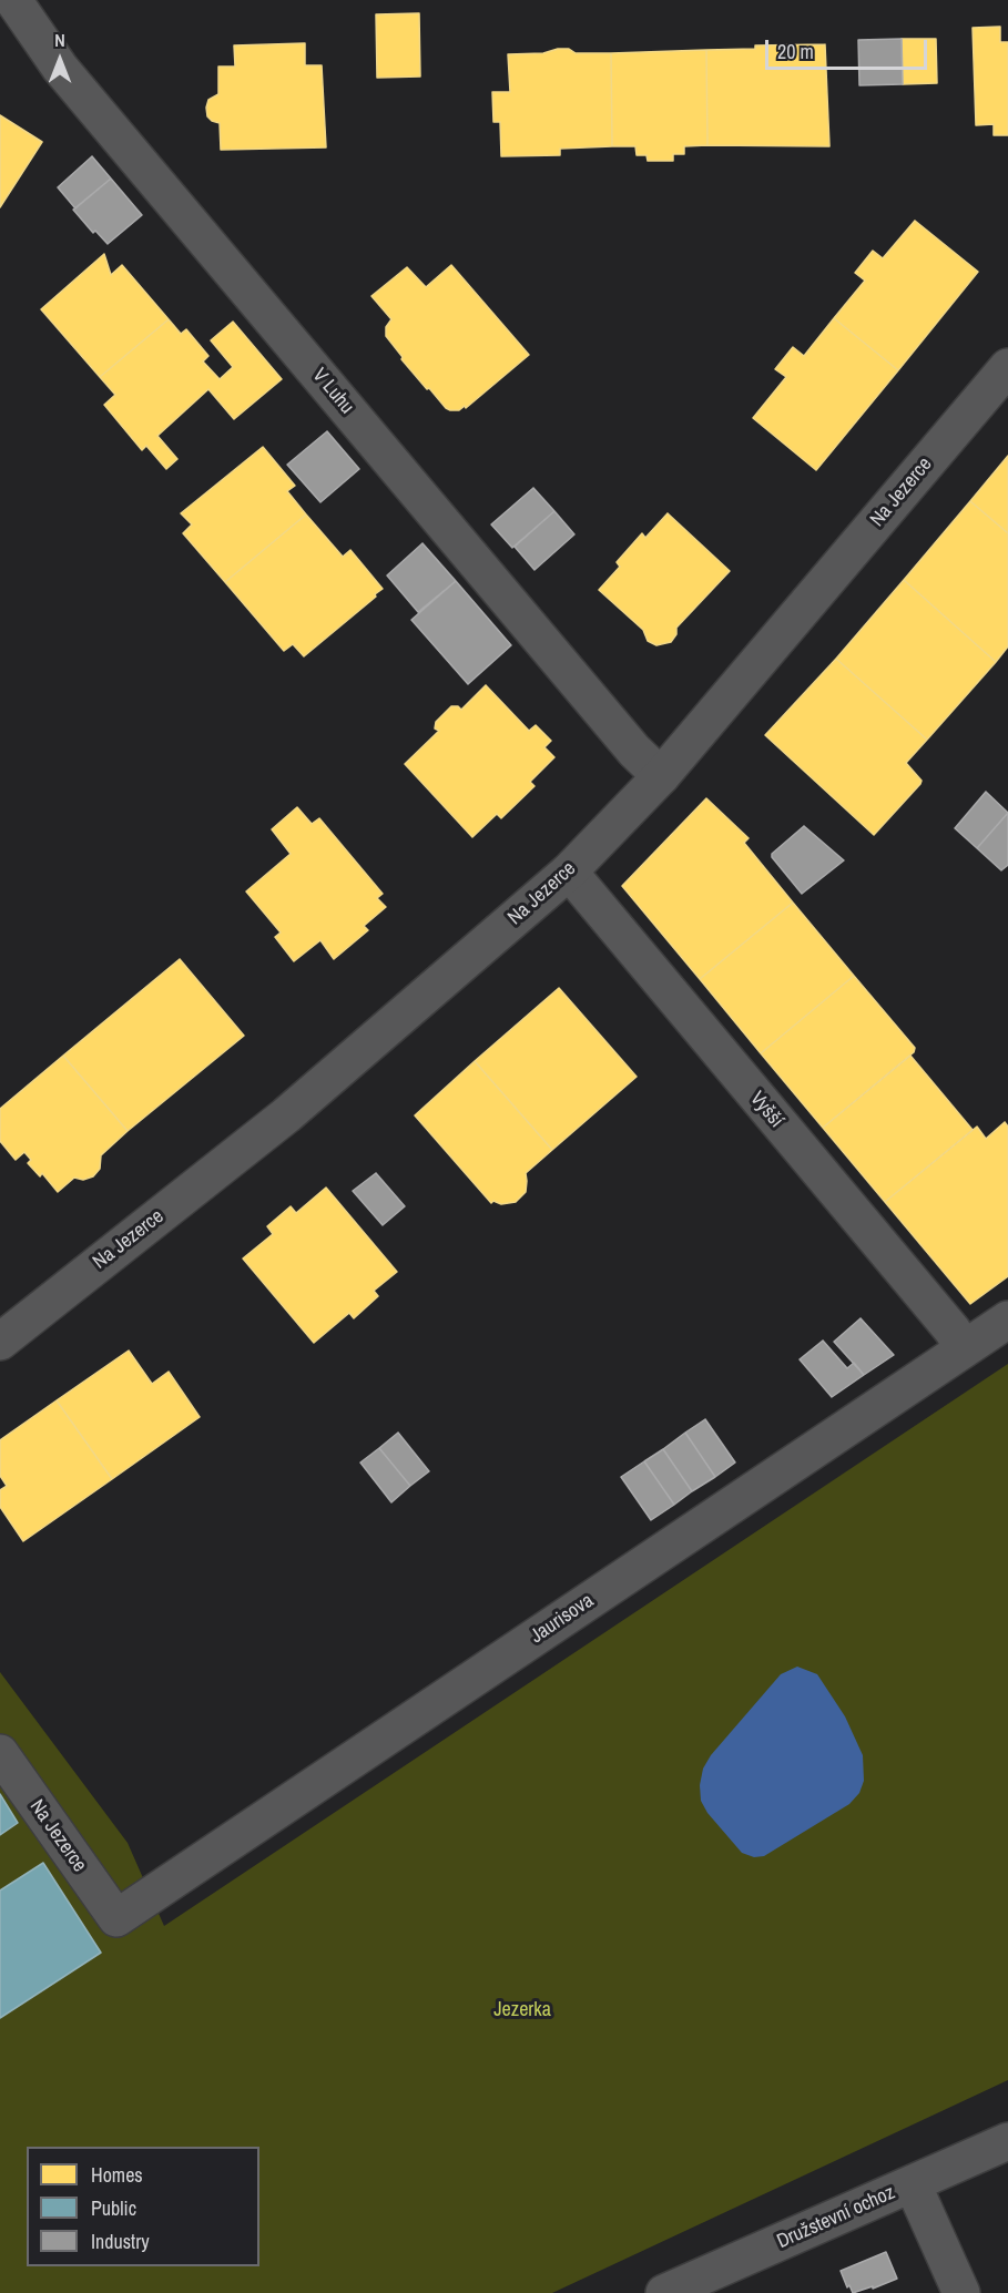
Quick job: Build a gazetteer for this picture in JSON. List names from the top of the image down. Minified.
{"streets":{"street":["V Luhu","Na Jezerce","Vyšší","Jaurisova","Družstevní ochoz"]},"crossings":[["V Luhu","Na Jezerce"],["Na Jezerce","Vyšší"],["Na Jezerce","Jaurisova"],["Vyšší","Jaurisova"]],"parks":["Jezerka"],"legend":["Homes","Public","Industry"],"scale_bar":"20 m","north":"top"}
